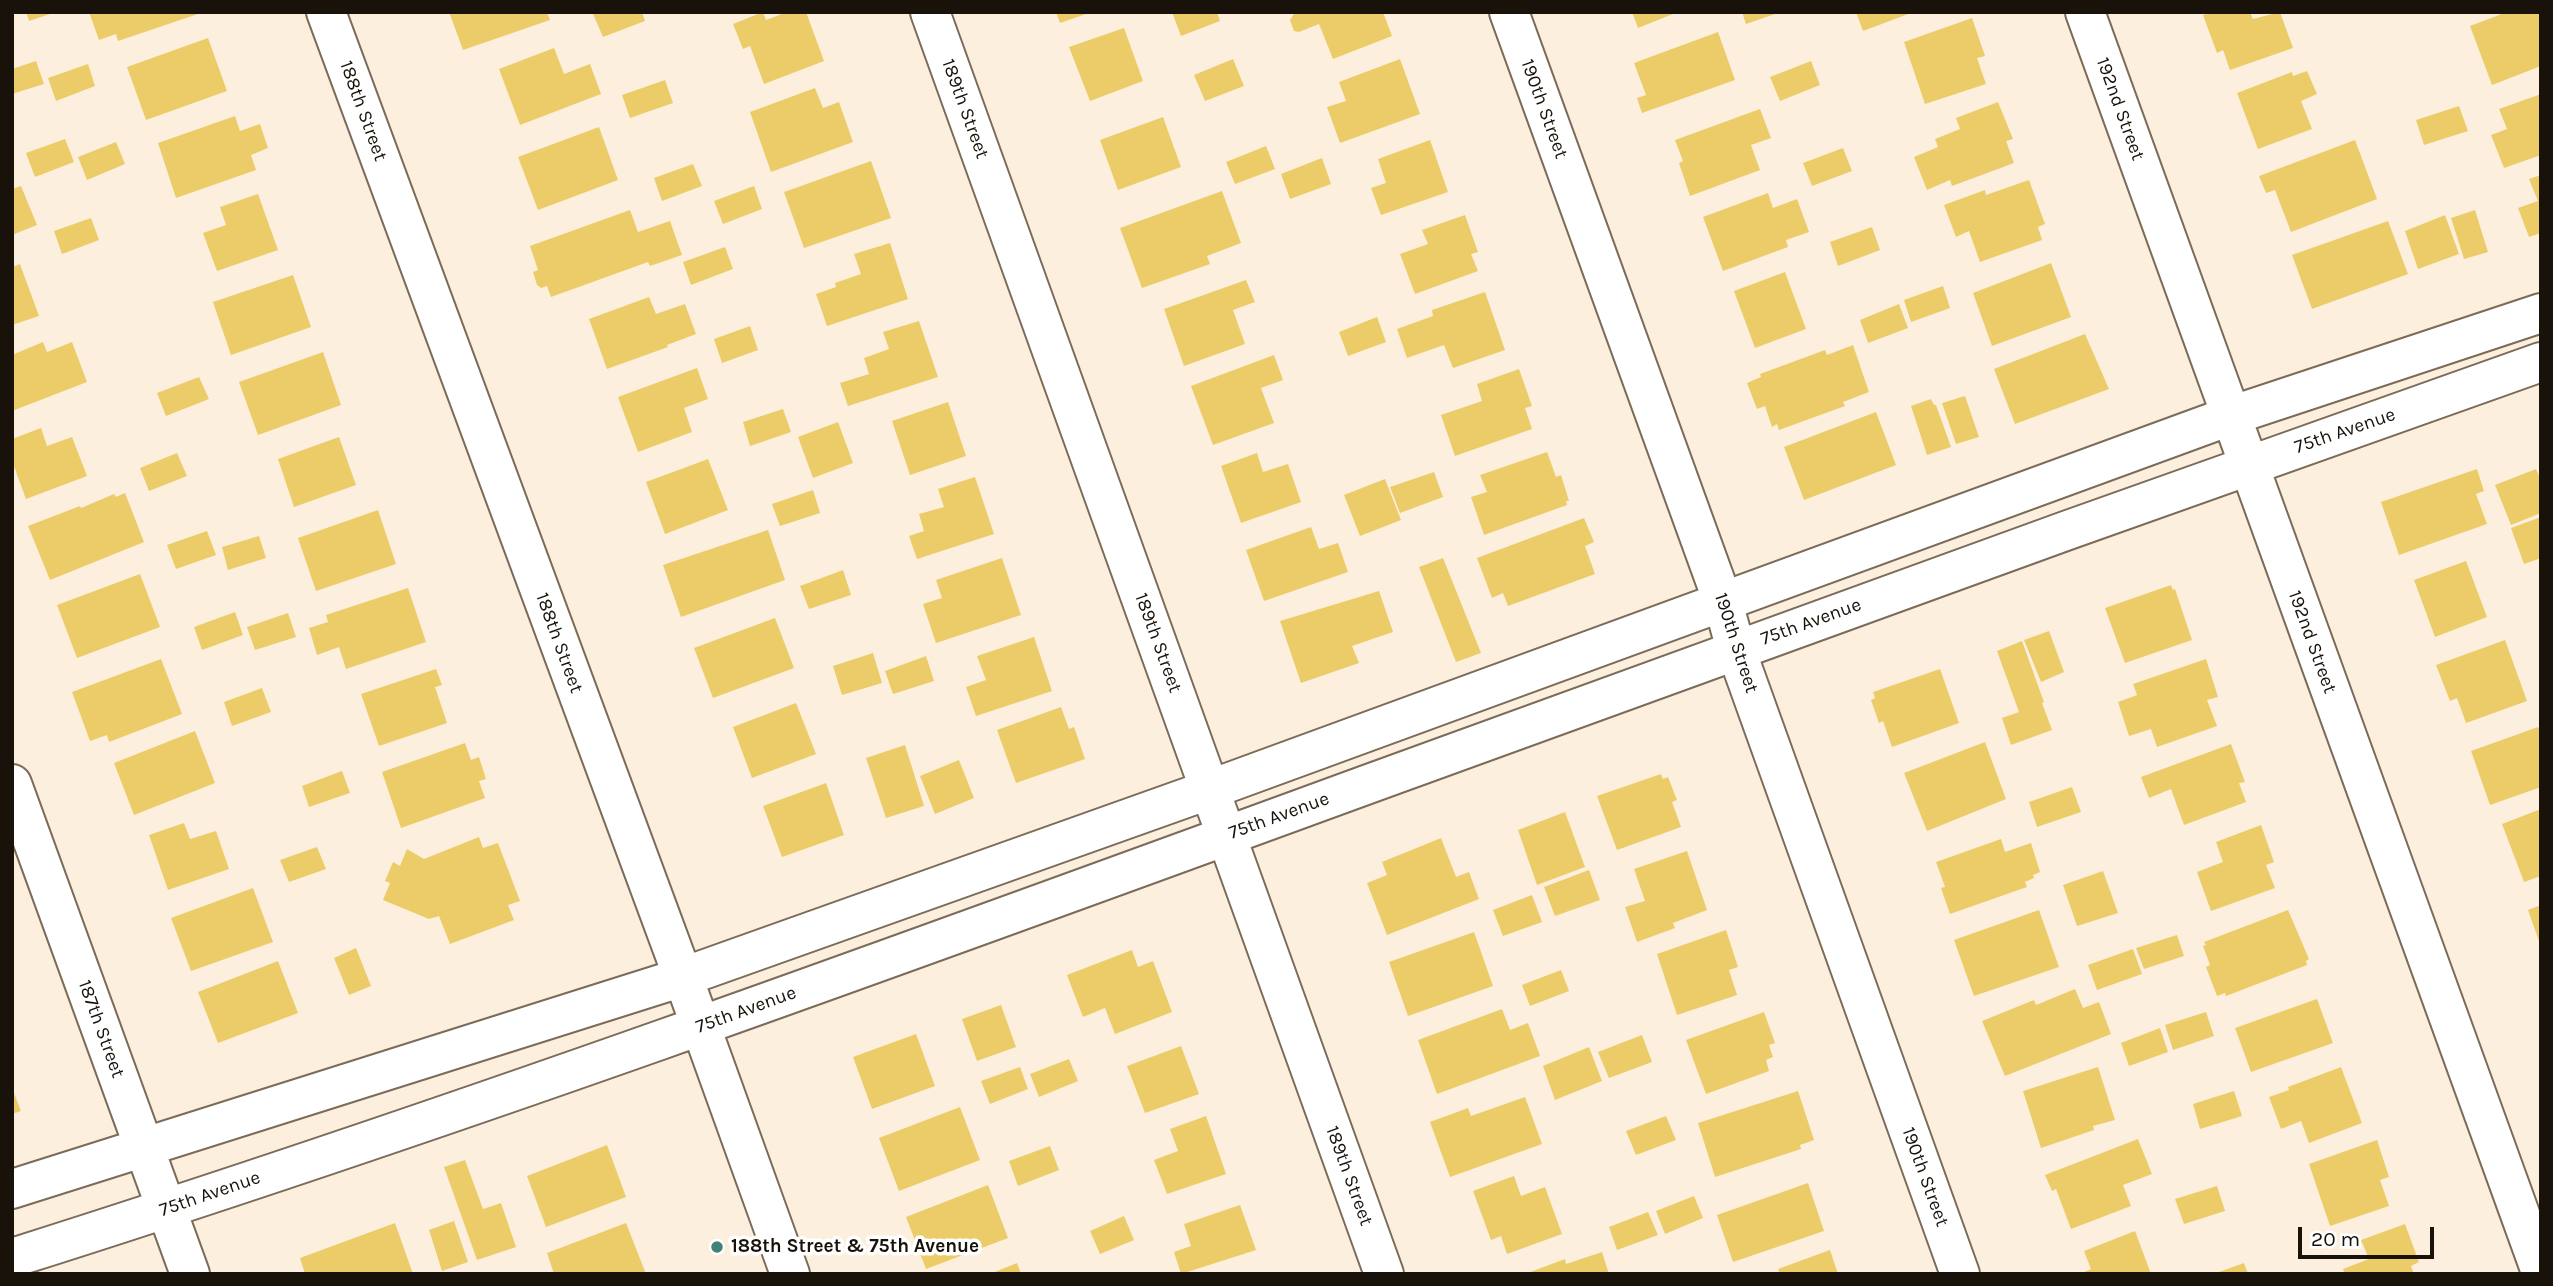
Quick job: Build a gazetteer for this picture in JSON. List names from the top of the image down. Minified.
{"streets":{"street":["189th Street","190th Street","192nd Street","188th Street","75th Avenue","187th Street"]},"crossings":[["189th Street","75th Avenue"],["190th Street","75th Avenue"],["192nd Street","75th Avenue"],["188th Street","75th Avenue"],["75th Avenue","187th Street"]],"places":["188th Street & 75th Avenue"],"scale_bar":"20 m"}
